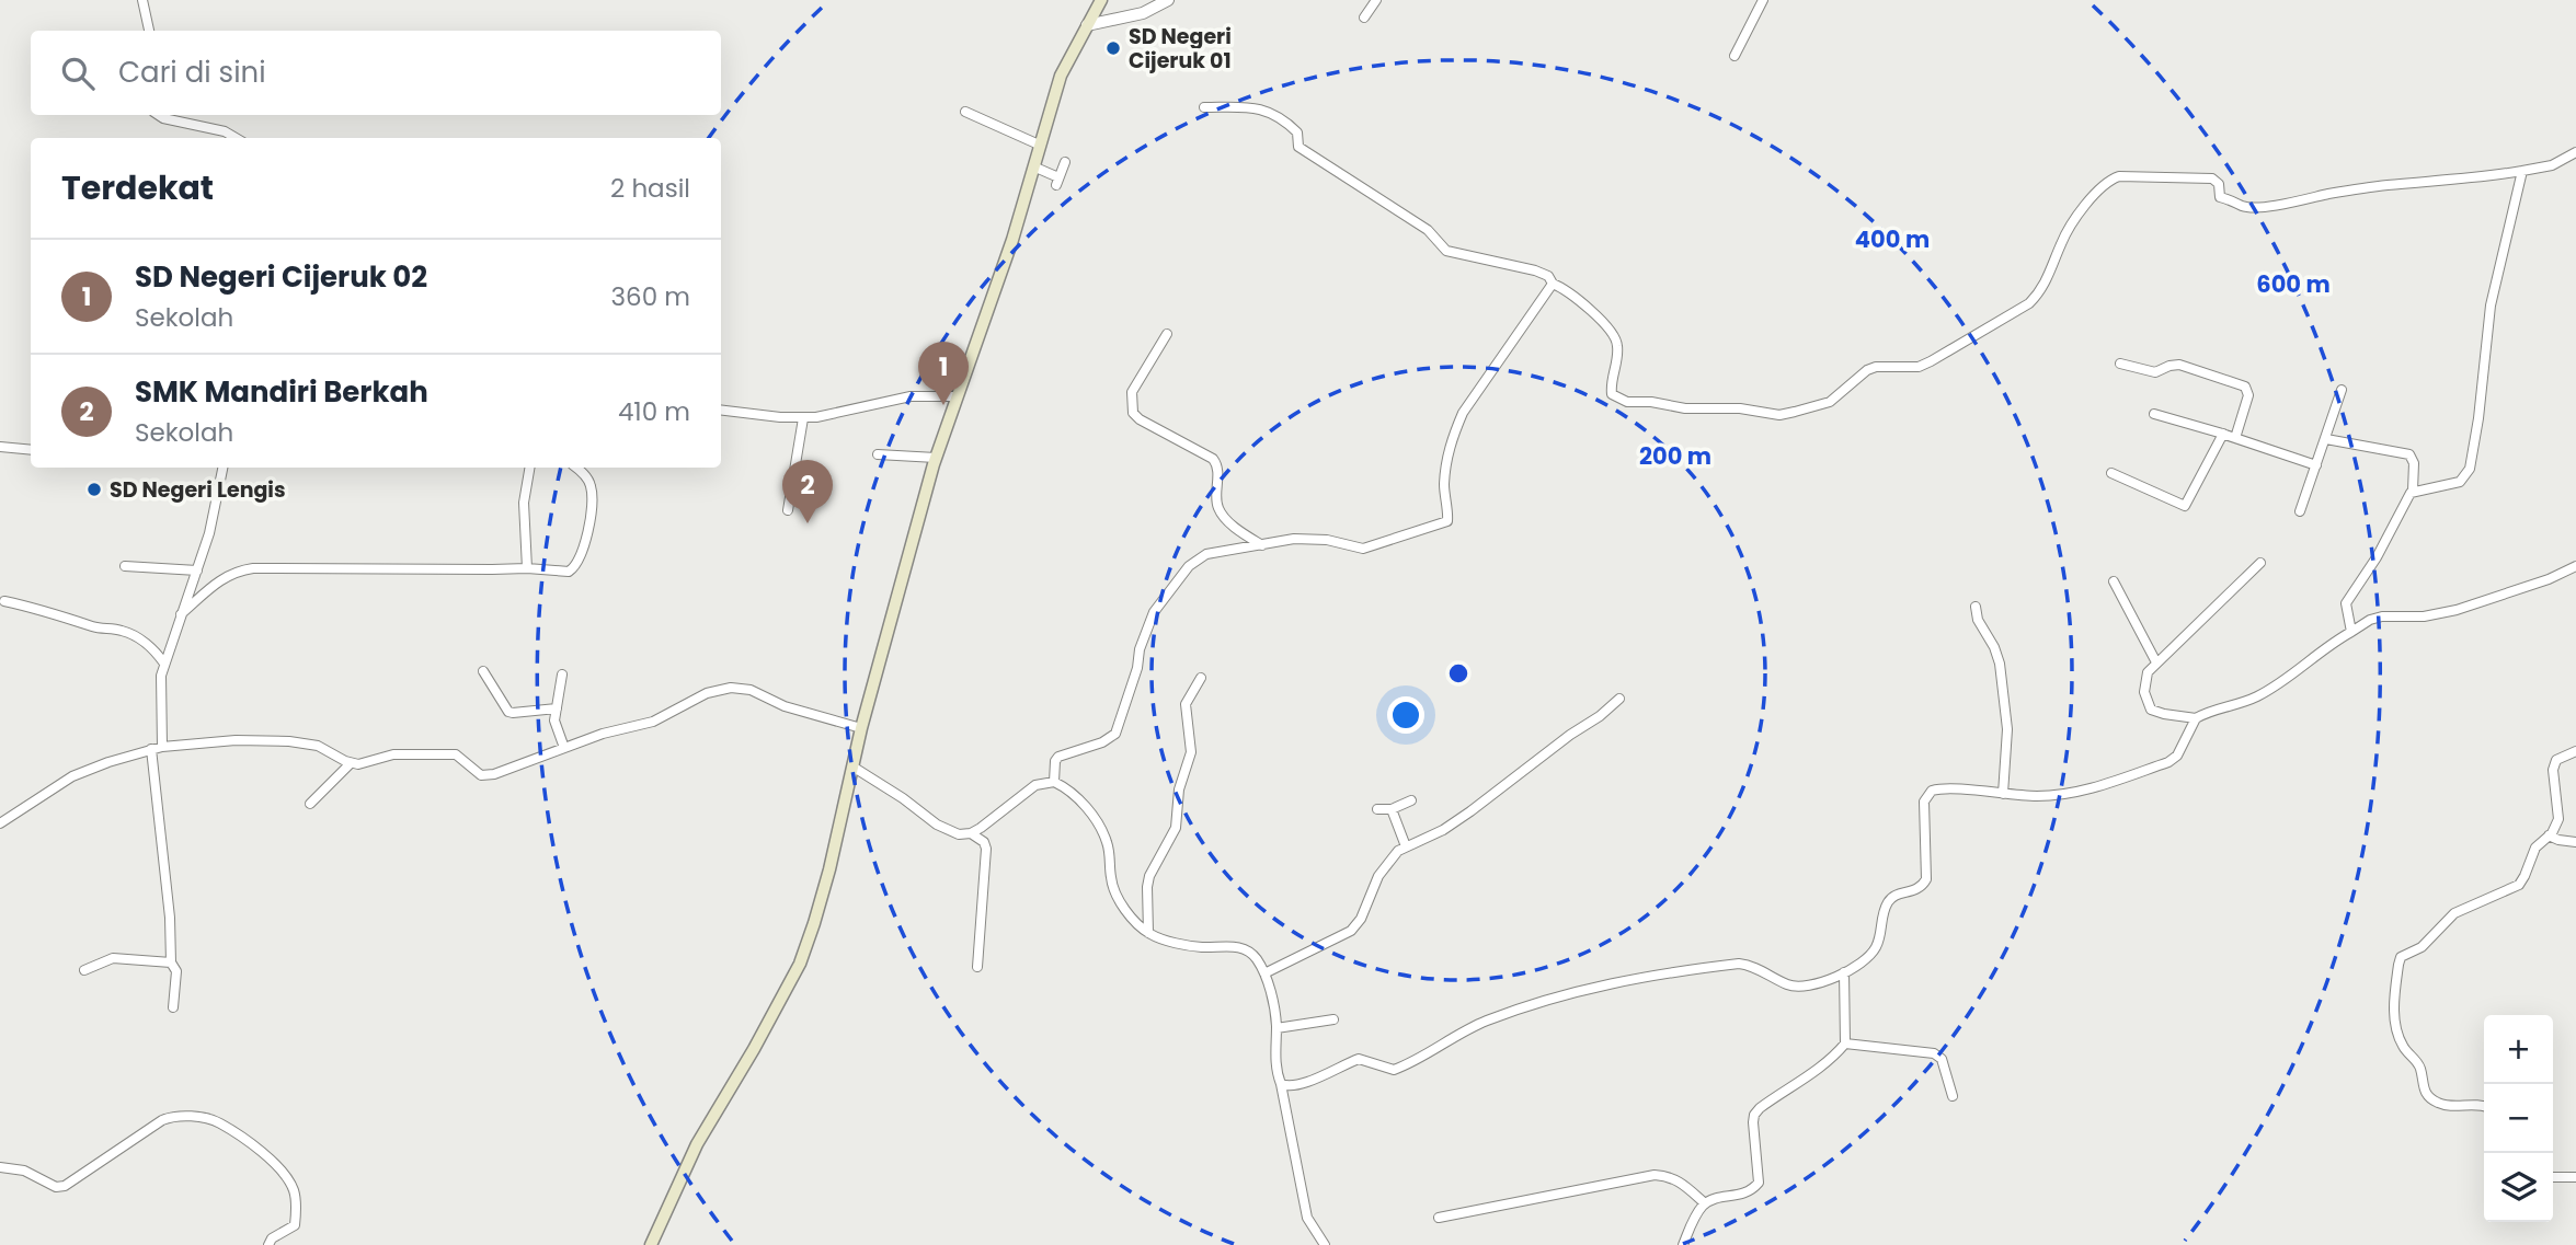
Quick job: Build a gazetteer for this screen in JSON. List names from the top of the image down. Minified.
{"places":["SD Negeri Cijeruk 01","SD Negeri Lengis"],"page":{"search":"Cari di sini","heading":["Terdekat","2 hasil"],"list":[{"mark":"1","name":"SD Negeri Cijeruk 02","note":"Sekolah","value":"360 m"},{"mark":"2","name":"SMK Mandiri Berkah","note":"Sekolah","value":"410 m"}],"pins":["1","2"],"map_buttons":["+","−"]},"rings":["400 m","600 m","200 m"]}
